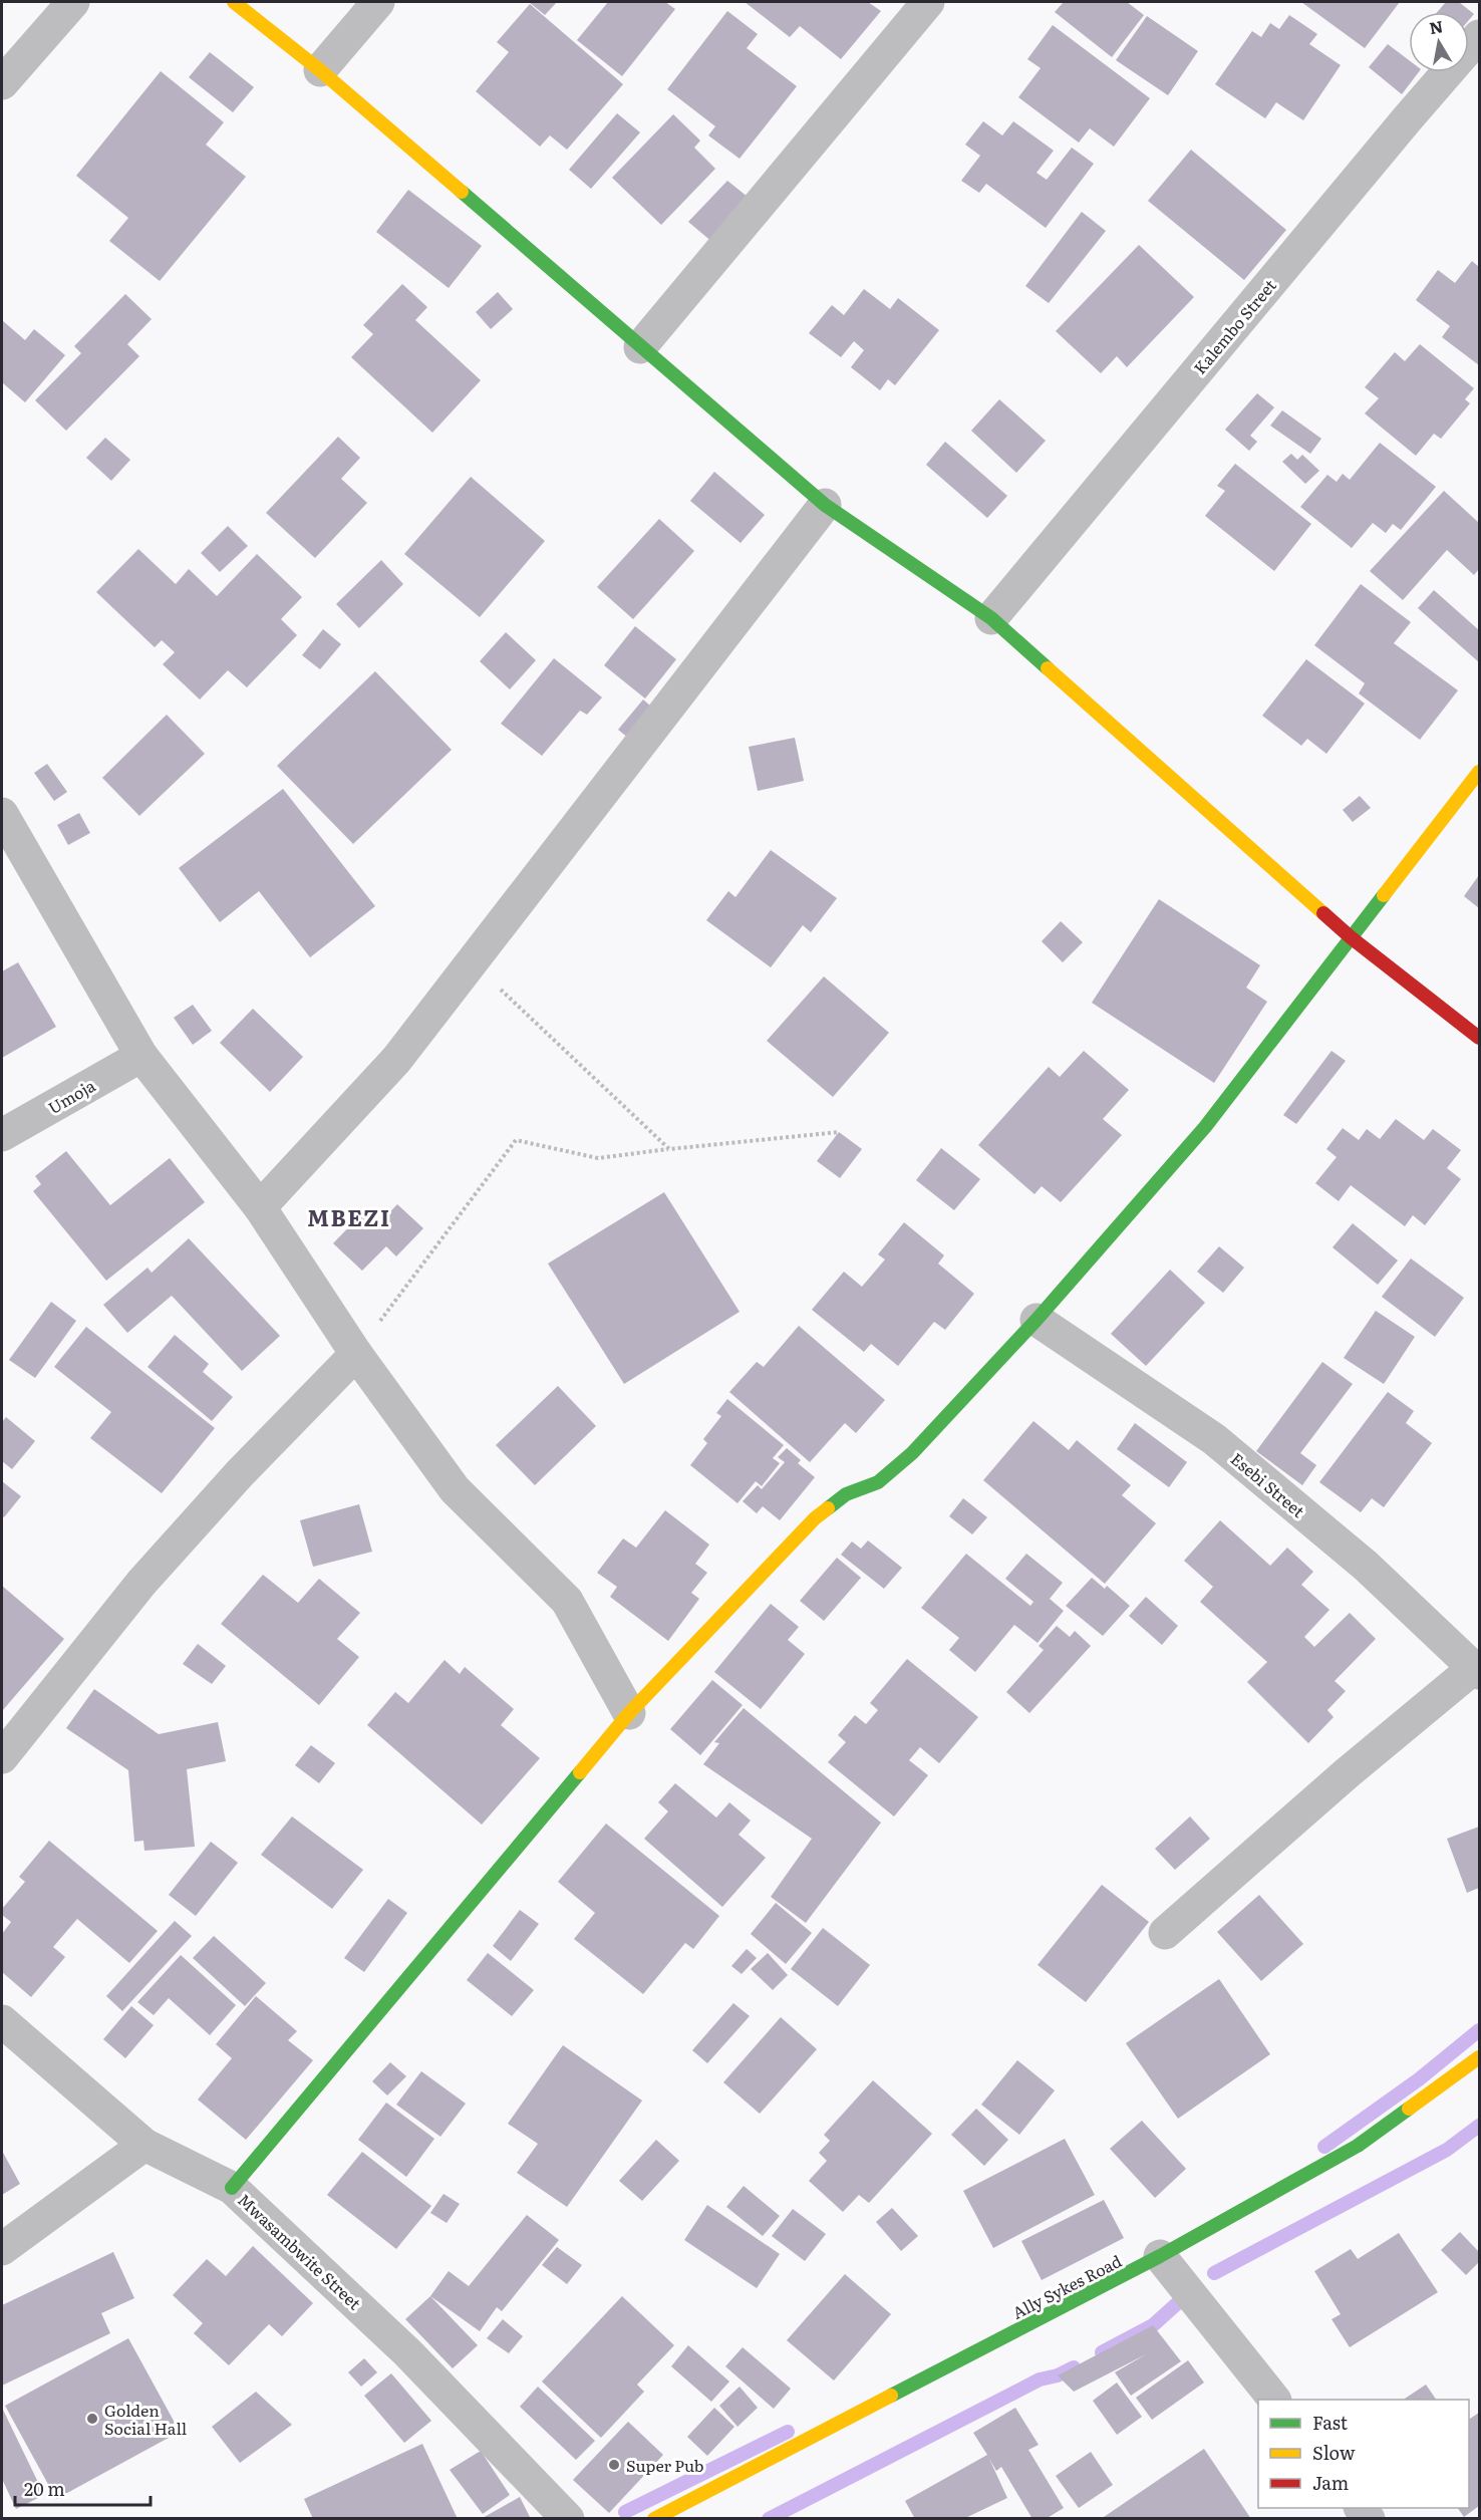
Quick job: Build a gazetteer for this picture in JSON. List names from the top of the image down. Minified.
{"streets":{"street":["Kalembo Street","Umoja","Esebi Street","Mwasambwite Street","Ally Sykes Road"]},"districts":["MBEZI"],"places":["Golden Social Hall","Super Pub"],"legend":["Fast","Slow","Jam"],"scale_bar":"20 m","north":"top"}
